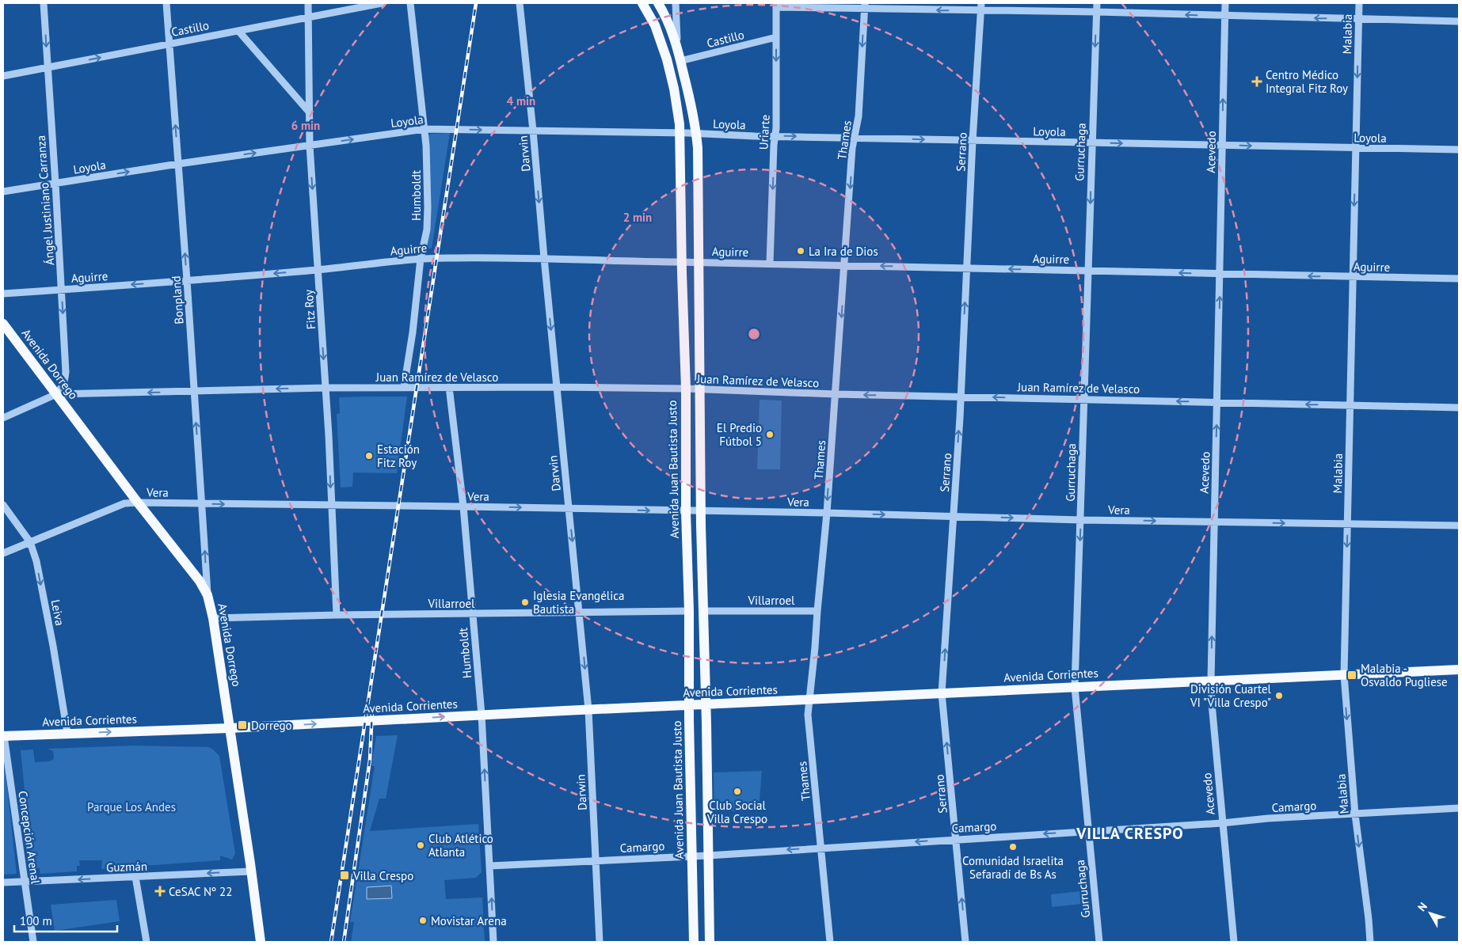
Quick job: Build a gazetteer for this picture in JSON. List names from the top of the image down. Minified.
{"streets":{"main road":["Avenida Dorrego","Avenida Juan Bautista Justo","Avenida Corrientes"],"street":["Castillo","Malabia","Loyola","Uriarte","Thames","Serrano","Gurruchaga","Acevedo","Darwin","Humboldt","Ángel Justiniano Carranza","Aguirre","Bonpland","Fitz Roy","Juan Ramírez de Velasco","Vera","Villarroel","Leiva","Camargo","Concepción Arenal","Guzmán"]},"crossings":[["Castillo","Uriarte"],["Castillo","Ángel Justiniano Carranza"],["Castillo","Bonpland"],["Castillo","Fitz Roy"],["Malabia","Loyola"],["Malabia","Aguirre"],["Malabia","Juan Ramírez de Velasco"],["Malabia","Vera"],["Malabia","Avenida Corrientes"],["Malabia","Camargo"],["Loyola","Uriarte"],["Loyola","Thames"],["Loyola","Serrano"],["Loyola","Gurruchaga"],["Loyola","Acevedo"],["Loyola","Darwin"],["Loyola","Humboldt"],["Loyola","Ángel Justiniano Carranza"],["Loyola","Bonpland"],["Loyola","Fitz Roy"],["Loyola","Avenida Juan Bautista Justo"],["Uriarte","Aguirre"],["Thames","Aguirre"],["Thames","Juan Ramírez de Velasco"],["Thames","Vera"],["Thames","Villarroel"],["Thames","Avenida Corrientes"],["Thames","Camargo"],["Serrano","Aguirre"],["Serrano","Juan Ramírez de Velasco"],["Serrano","Vera"],["Serrano","Avenida Corrientes"],["Serrano","Camargo"],["Gurruchaga","Aguirre"],["Gurruchaga","Juan Ramírez de Velasco"],["Gurruchaga","Vera"],["Gurruchaga","Avenida Corrientes"],["Gurruchaga","Camargo"],["Acevedo","Aguirre"],["Acevedo","Juan Ramírez de Velasco"],["Acevedo","Vera"],["Acevedo","Avenida Corrientes"],["Acevedo","Camargo"],["Darwin","Aguirre"],["Darwin","Juan Ramírez de Velasco"],["Darwin","Vera"],["Darwin","Villarroel"],["Darwin","Avenida Corrientes"],["Darwin","Camargo"],["Humboldt","Aguirre"],["Humboldt","Juan Ramírez de Velasco"],["Humboldt","Vera"],["Humboldt","Villarroel"],["Humboldt","Avenida Corrientes"],["Humboldt","Camargo"],["Ángel Justiniano Carranza","Aguirre"],["Ángel Justiniano Carranza","Avenida Dorrego"],["Ángel Justiniano Carranza","Juan Ramírez de Velasco"],["Aguirre","Bonpland"],["Aguirre","Fitz Roy"],["Aguirre","Avenida Juan Bautista Justo"],["Bonpland","Avenida Dorrego"],["Bonpland","Juan Ramírez de Velasco"],["Bonpland","Vera"],["Fitz Roy","Juan Ramírez de Velasco"],["Fitz Roy","Vera"],["Fitz Roy","Villarroel"],["Avenida Dorrego","Juan Ramírez de Velasco"],["Avenida Dorrego","Vera"],["Avenida Dorrego","Villarroel"],["Avenida Dorrego","Avenida Corrientes"],["Avenida Dorrego","Guzmán"],["Juan Ramírez de Velasco","Avenida Juan Bautista Justo"],["Avenida Juan Bautista Justo","Vera"],["Avenida Juan Bautista Justo","Villarroel"],["Avenida Juan Bautista Justo","Avenida Corrientes"],["Avenida Juan Bautista Justo","Camargo"],["Vera","Leiva"],["Leiva","Avenida Corrientes"],["Avenida Corrientes","Concepción Arenal"],["Concepción Arenal","Guzmán"]],"one_way":["Malabia","Loyola","Uriarte","Thames","Serrano","Gurruchaga","Acevedo","Darwin","Ángel Justiniano Carranza","Aguirre","Bonpland","Fitz Roy","Juan Ramírez de Velasco","Vera","Leiva","Camargo","Guzmán"],"districts":["VILLA CRESPO"],"parks":["Parque Los Andes"],"places":{"health":["Centro Médico Integral Fitz Roy","CeSAC Nº 22"],"other":["La Ira de Dios","El Predio Fútbol 5","Estación Fitz Roy","Iglesia Evangélica Bautista","División Cuartel VI \"Villa Crespo\"","Club Social Villa Crespo","Club Atlético Atlanta","Comunidad Israelita Sefaradí de Bs As","Movistar Arena"],"transit":["Malabia - Osvaldo Pugliese","Dorrego","Villa Crespo"]},"scale_bar":"100 m","north":"top left","rings":["4 min","6 min","2 min"]}
